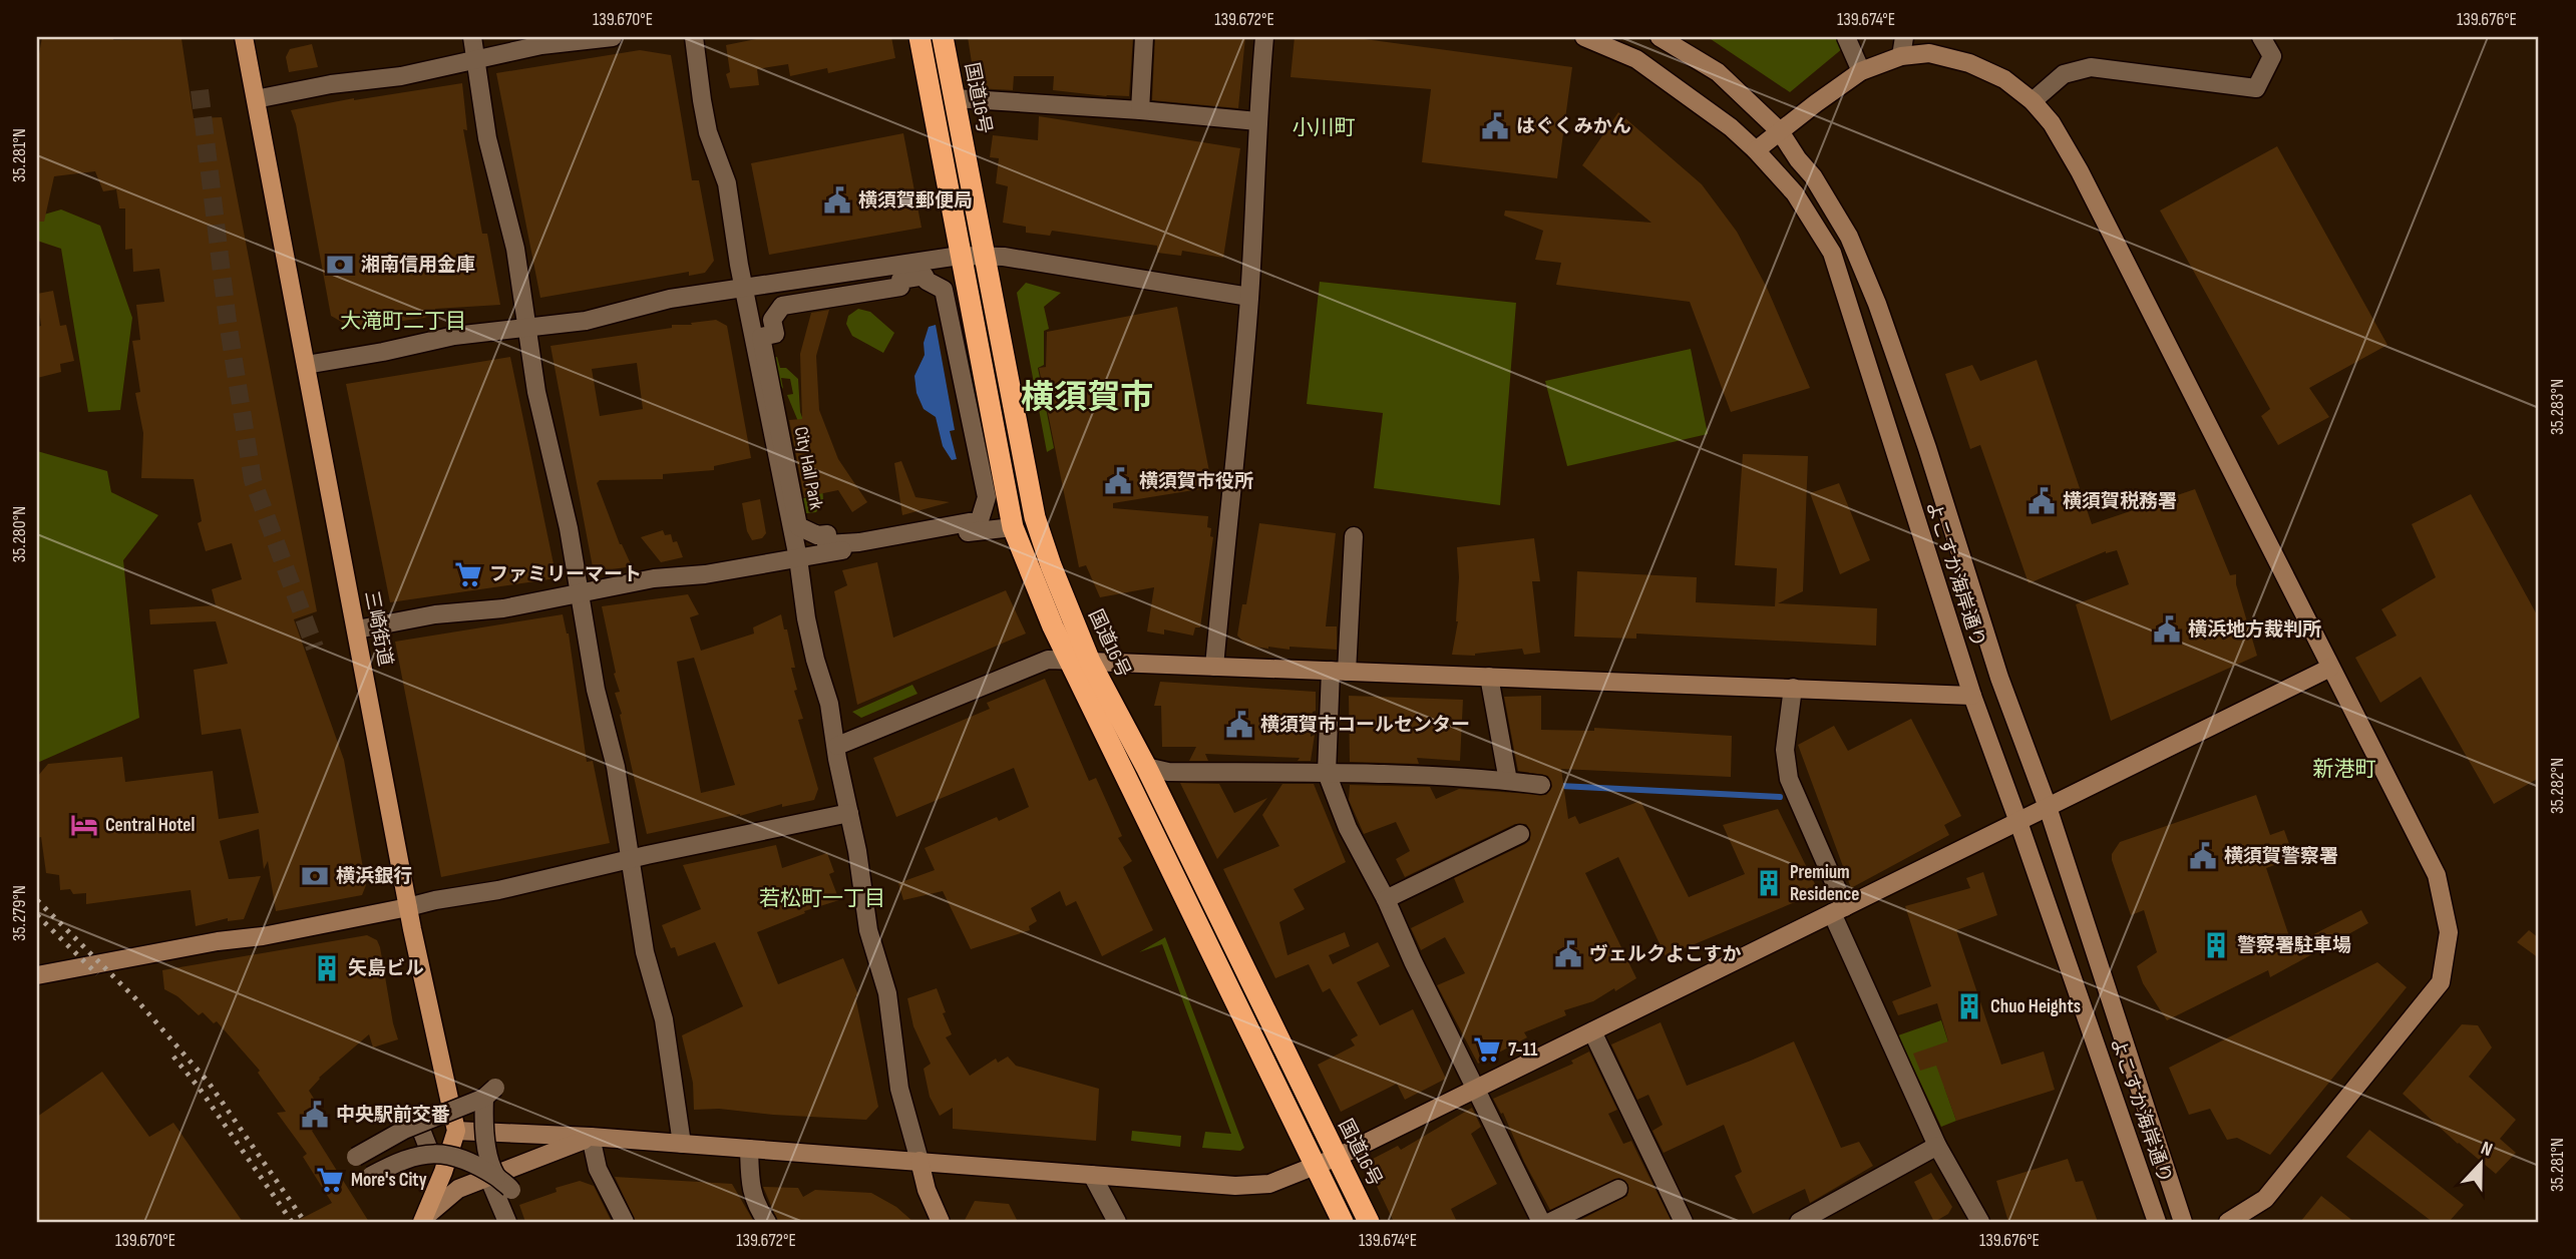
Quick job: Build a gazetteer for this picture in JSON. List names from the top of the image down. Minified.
{"streets":{"highway":["国道16号"],"main road":["三崎街道"],"street":["City Hall Park","よこすか海岸通り"]},"districts":["小川町","大滝町二丁目","横須賀市","新港町","若松町一丁目"],"places":{"public building":["はぐくみかん","横須賀郵便局","横須賀市役所","横須賀税務署","横浜地方裁判所","横須賀市コールセンター","横須賀警察署","ヴェルクよこすか","中央駅前交番"],"bank":["湘南信用金庫","横浜銀行"],"supermarket":["ファミリーマート","7-11","More's City"],"hotel":["Central Hotel"],"building":["Premium Residence","警察署駐車場","矢島ビル","Chuo Heights"]},"north":"top","coordinates":["139.670°E","139.672°E","139.674°E","139.676°E","35.281°N","35.283°N","35.280°N","35.282°N","35.279°N"]}
